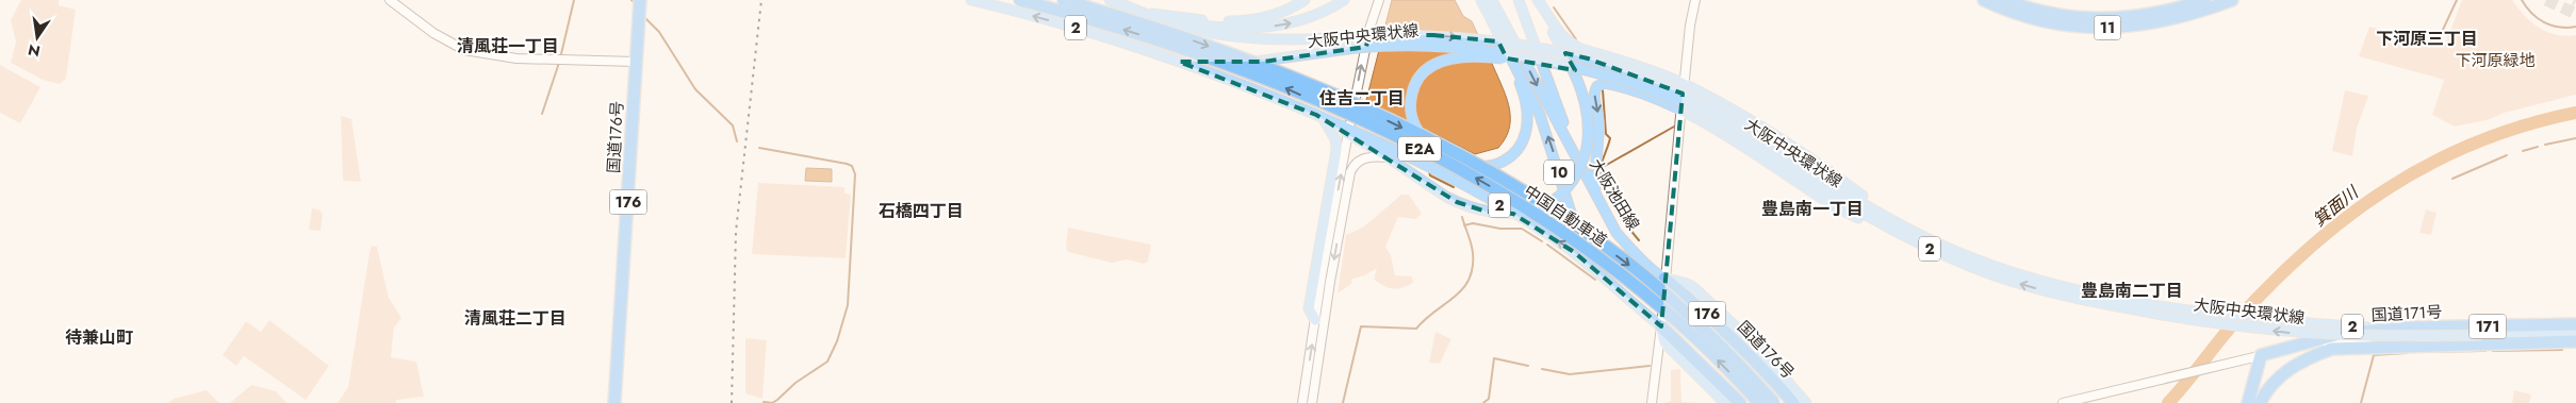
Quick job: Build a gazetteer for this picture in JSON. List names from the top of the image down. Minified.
{"streets":{"highway":["11","国道176号","E2A","176","中国自動車道","国道171号","171"],"main road":["2","大阪中央環状線","10","大阪池田線"]},"crossings":[["2","大阪中央環状線"],["大阪中央環状線","10"],["大阪中央環状線","176"],["大阪中央環状線","国道171号"],["国道176号","大阪池田線"],["10","176"],["10","中国自動車道"]],"districts":["下河原三丁目","清風荘一丁目","住吉二丁目","豊島南一丁目","石橋四丁目","豊島南二丁目","清風荘二丁目","待兼山町"],"water":["箕面川"],"parks":["下河原緑地"],"north":"bottom"}
